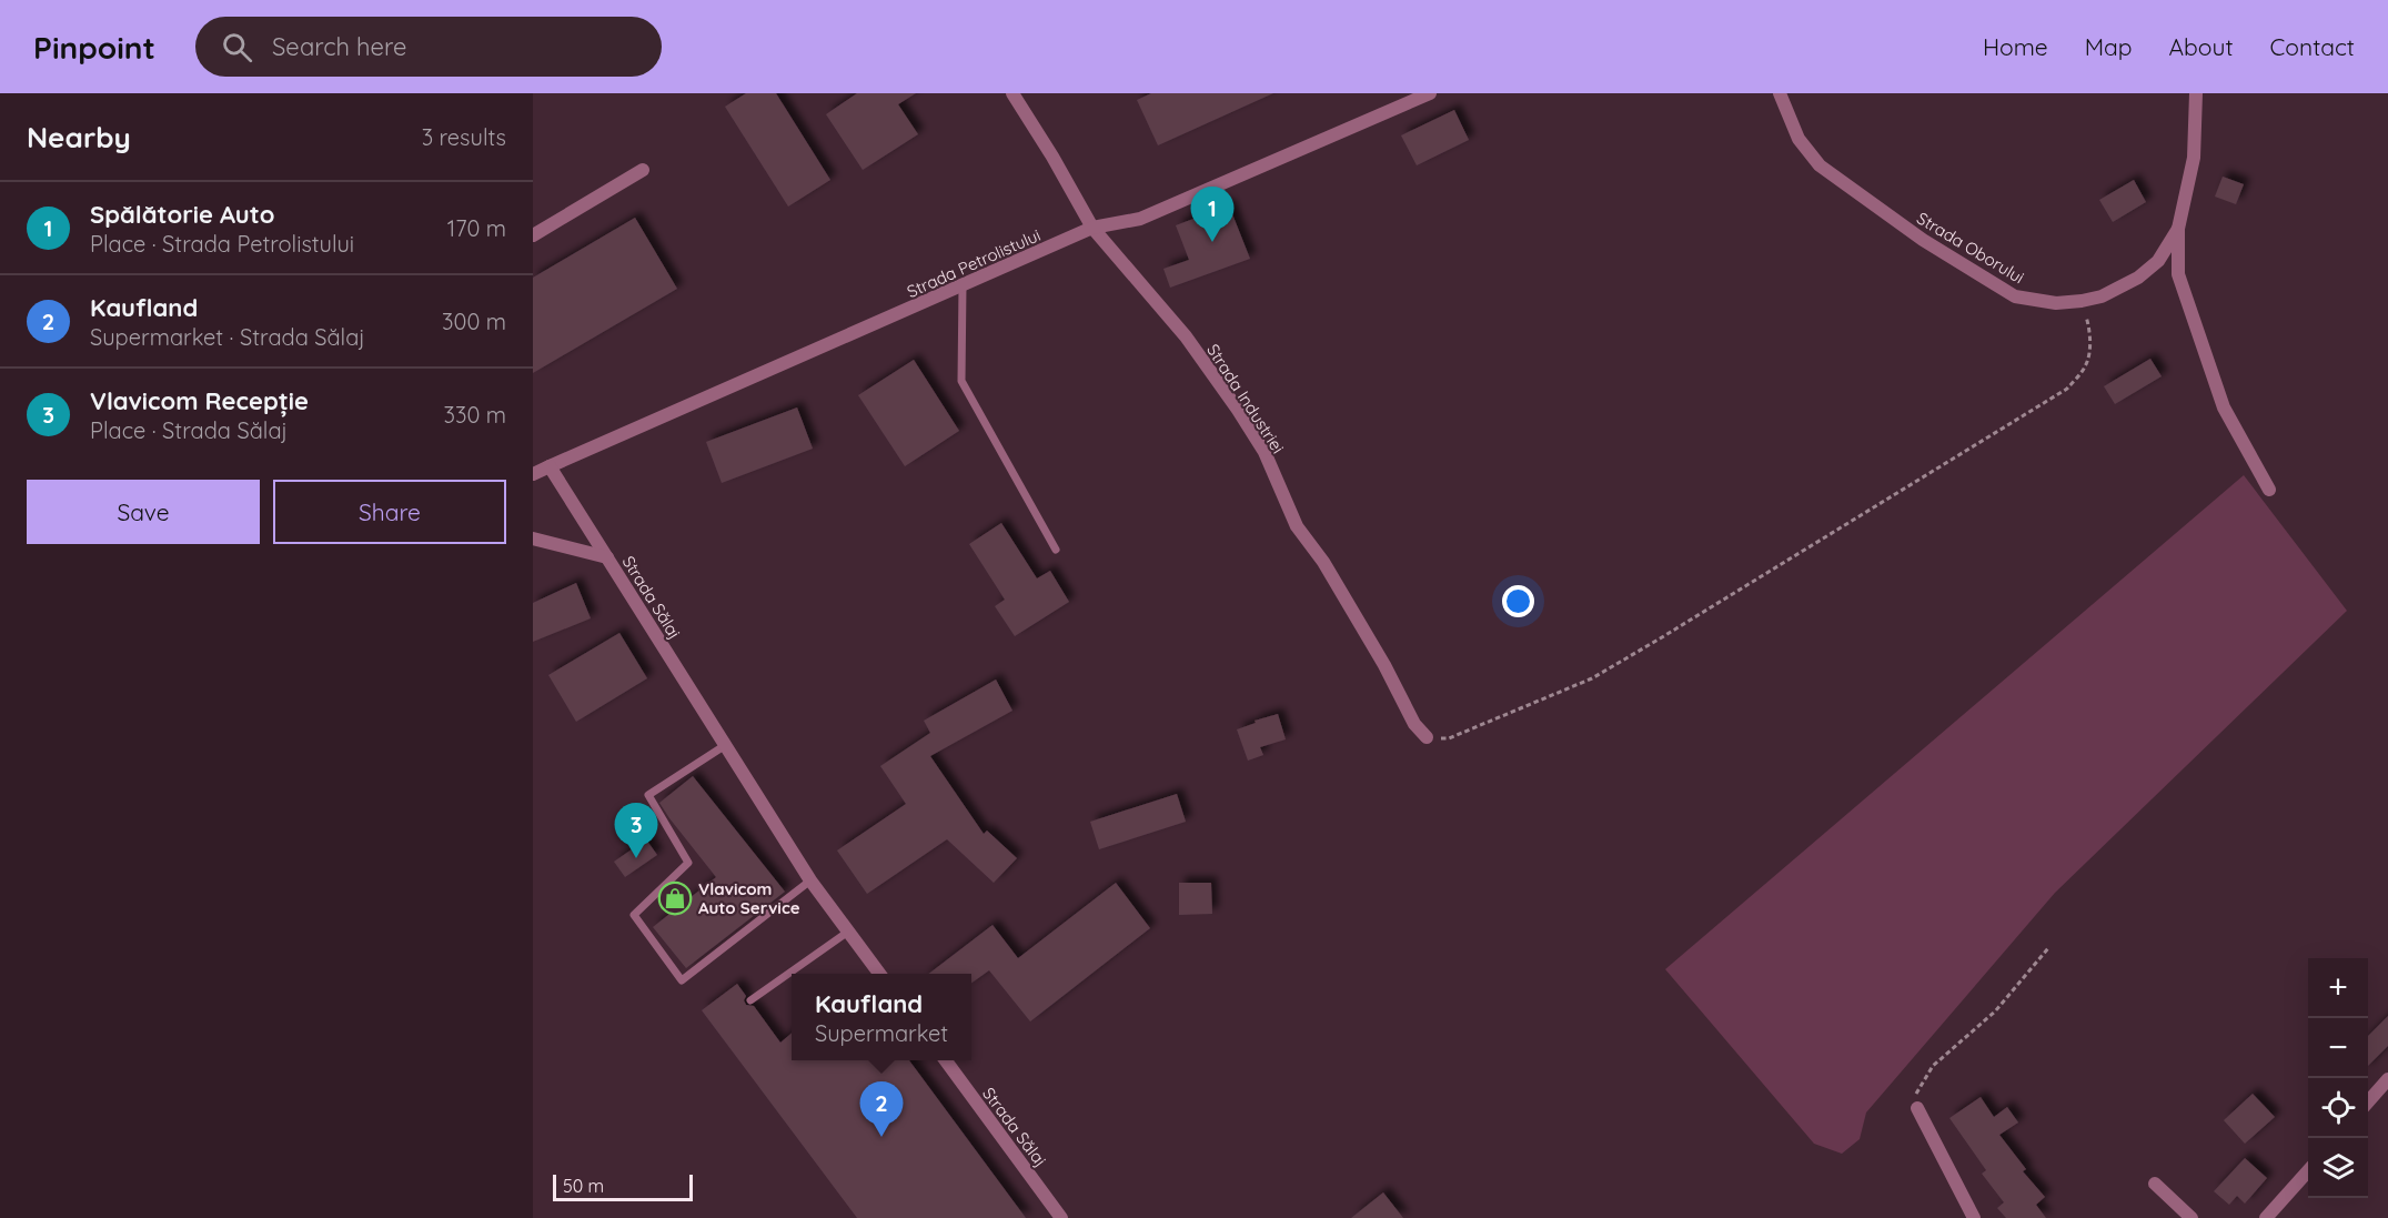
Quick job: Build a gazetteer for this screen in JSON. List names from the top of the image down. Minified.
{"streets":{"street":["Strada Oborului","Strada Petrolistului","Strada Industriei","Strada Sălaj"]},"crossings":[["Strada Petrolistului","Strada Industriei"],["Strada Petrolistului","Strada Sălaj"]],"places":{"shop":["Vlavicom Auto Service"]},"scale_bar":"50 m","page":{"header":"Pinpoint","search":"Search here","nav":["Home","Map","About","Contact"],"heading":["Nearby","3 results"],"list":[{"mark":"1","name":"Spălătorie Auto","note":"Place · Strada Petrolistului","value":"170 m"},{"mark":"2","name":"Kaufland","note":"Supermarket · Strada Sălaj","value":"300 m"},{"mark":"3","name":"Vlavicom Recepție","note":"Place · Strada Sălaj","value":"330 m"}],"pins":["1","3","2"],"buttons":["Save","Share"],"map_buttons":["+","−"],"popup":["Kaufland","Supermarket"],"scale":"50 m"}}
